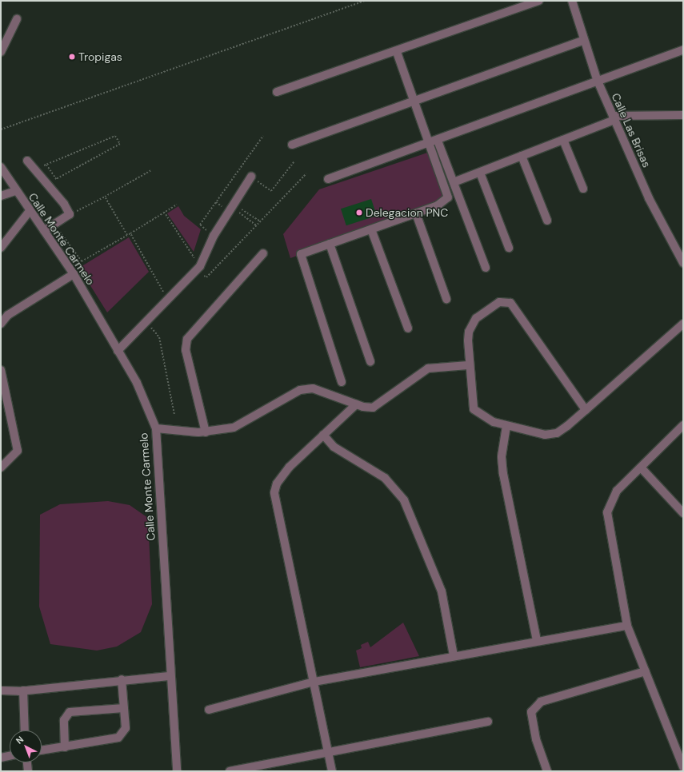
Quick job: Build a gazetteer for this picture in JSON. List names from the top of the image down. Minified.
{"streets":{"street":["Calle Las Brisas","Calle Monte Carmelo"]},"places":["Tropigas","Delegacion PNC"],"north":"top left"}
